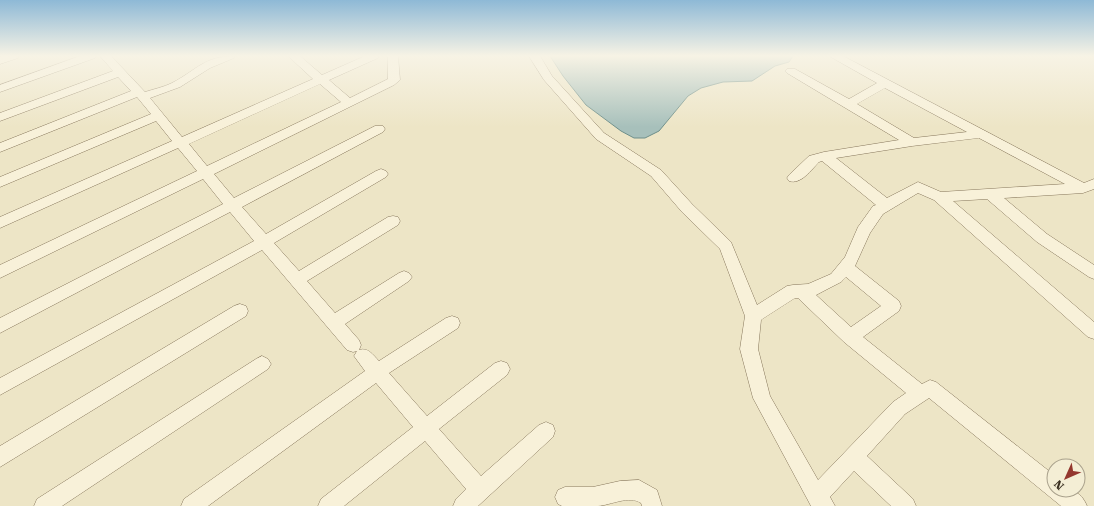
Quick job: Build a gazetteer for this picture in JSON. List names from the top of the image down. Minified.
{"north":"bottom left"}
